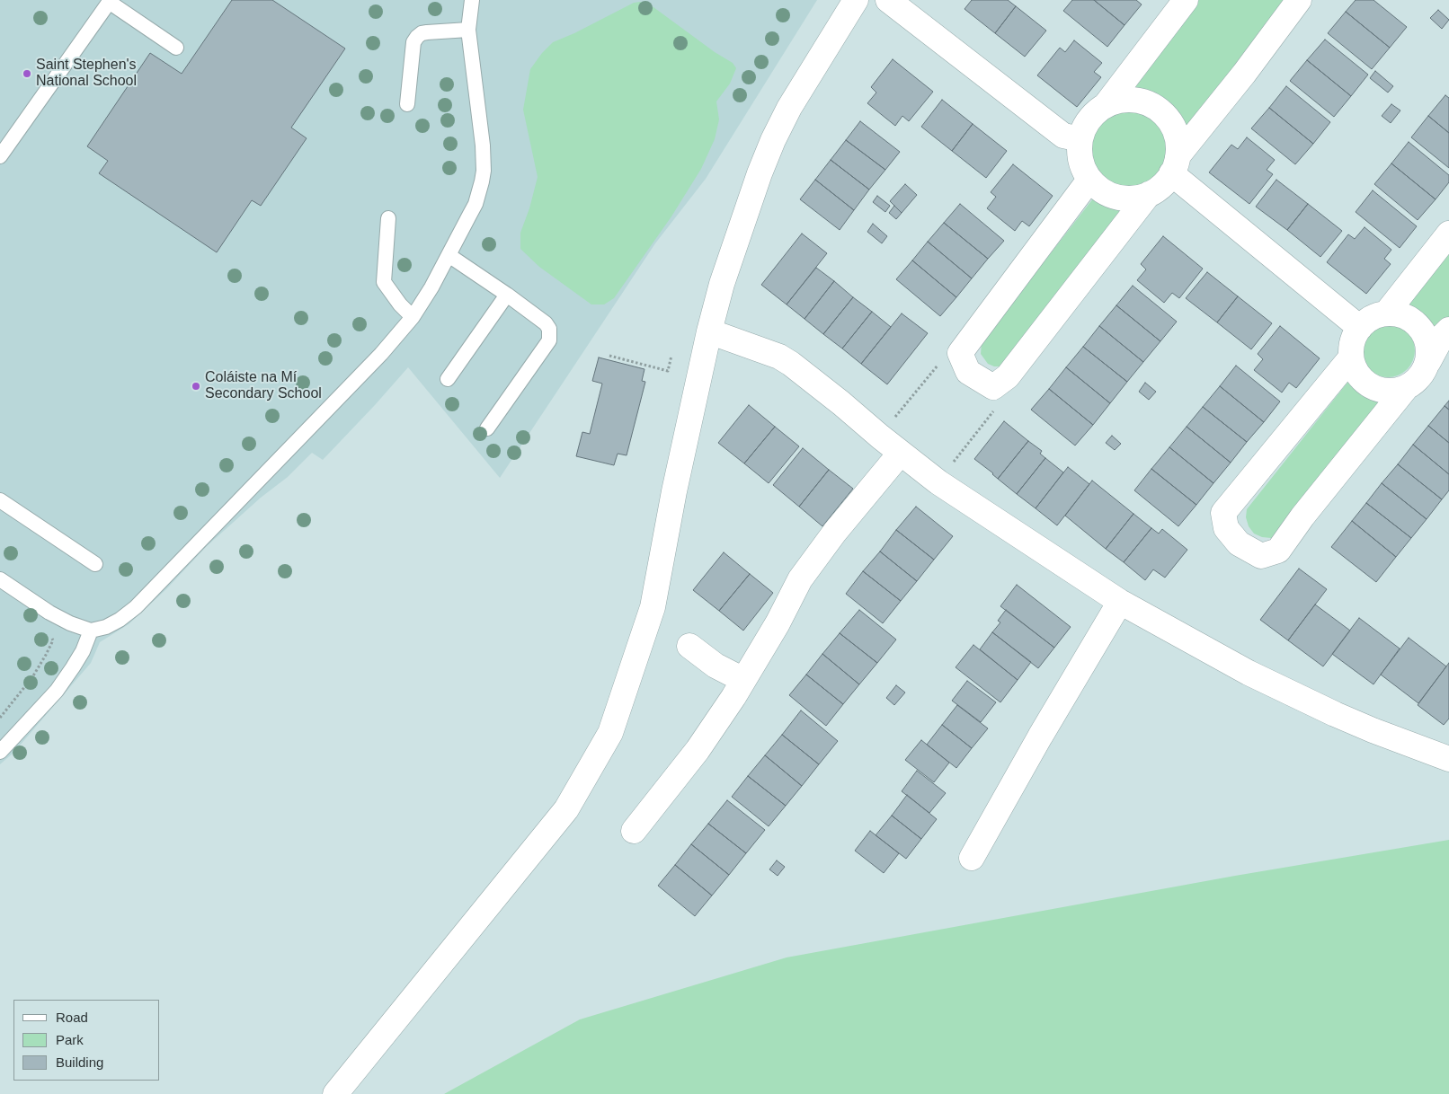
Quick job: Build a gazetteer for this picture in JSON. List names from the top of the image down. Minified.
{"places":["Saint Stephen's National School","Coláiste na Mí Secondary School"],"legend":["Road","Park","Building"]}
